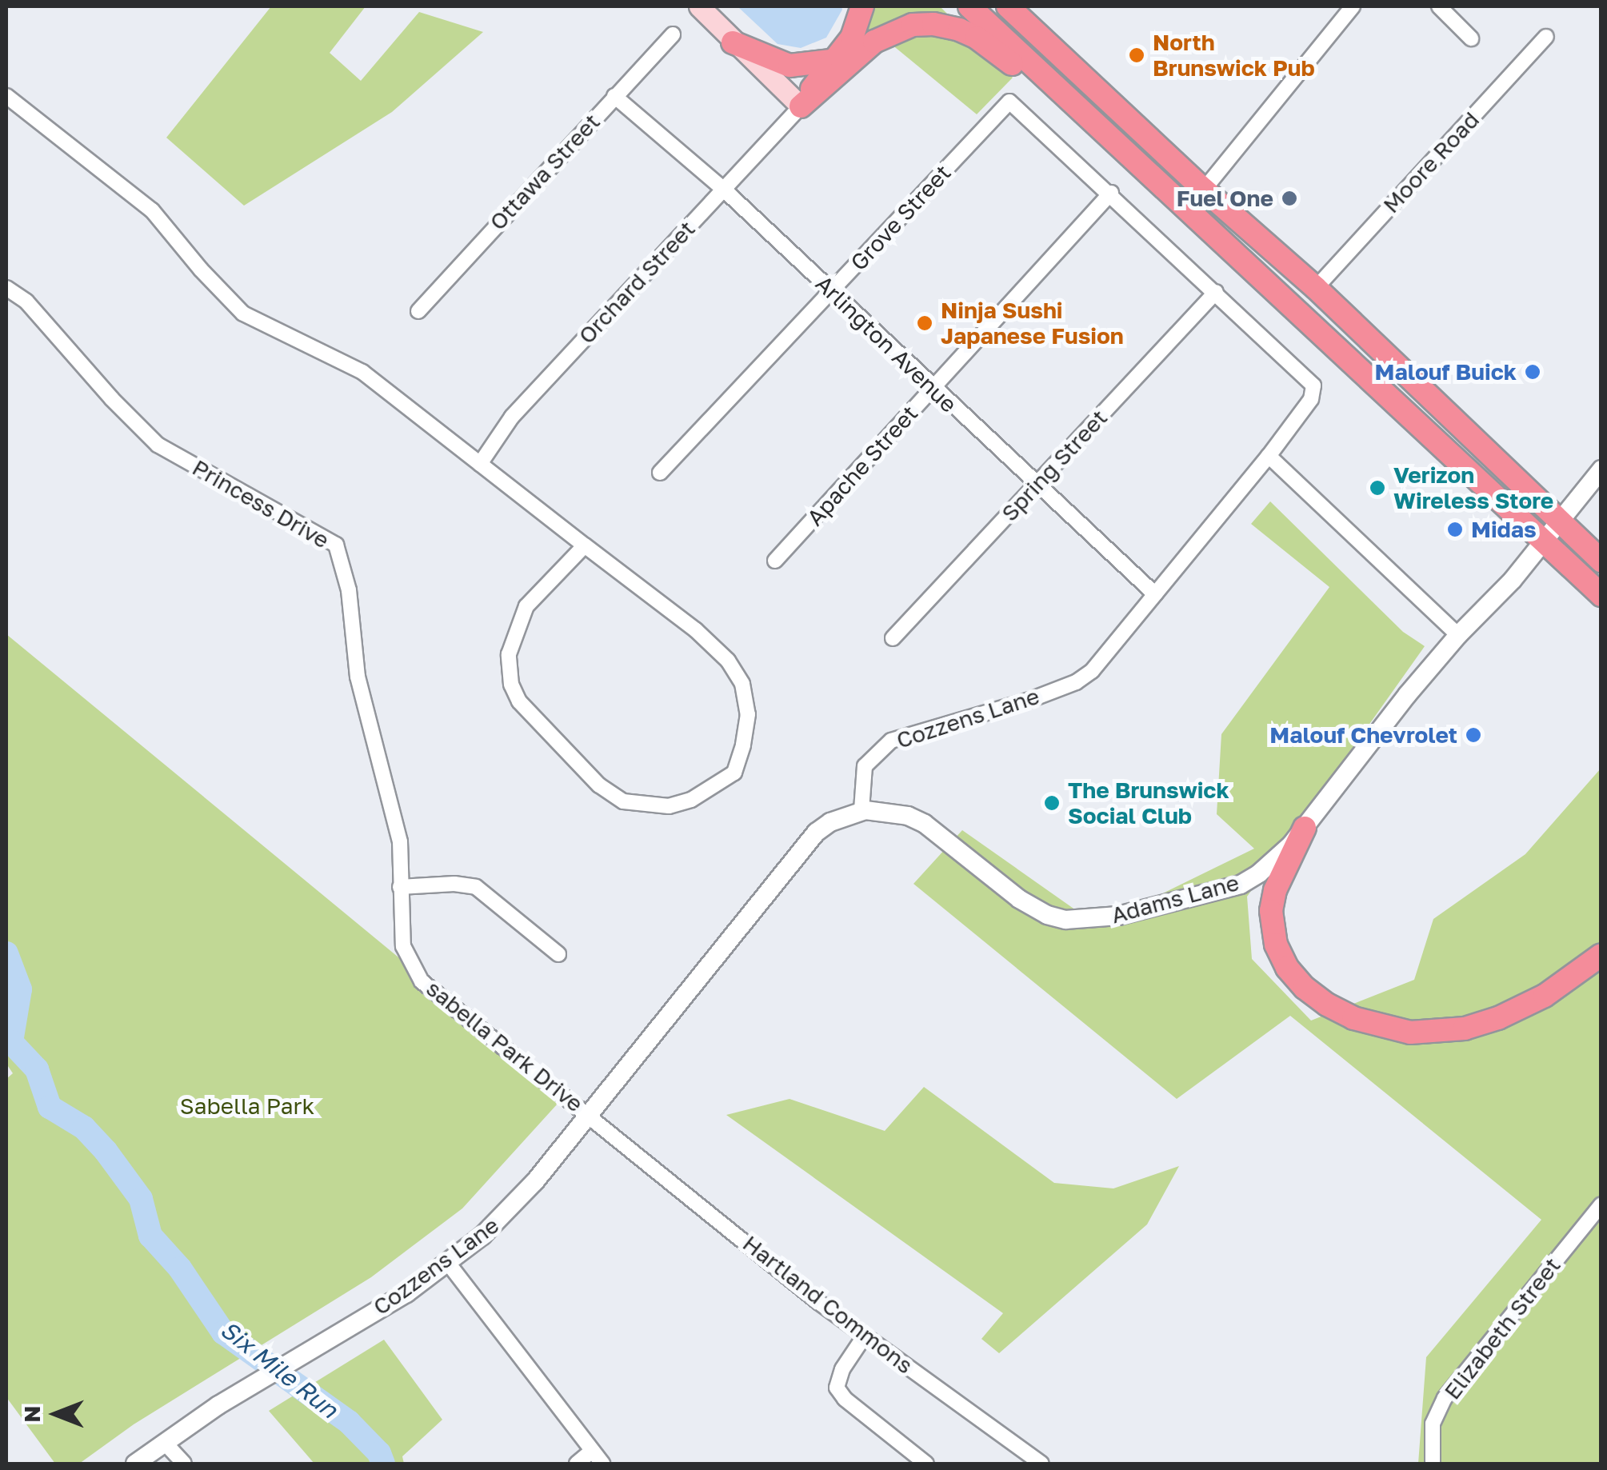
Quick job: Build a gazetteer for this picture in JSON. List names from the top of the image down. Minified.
{"streets":{"street":["Moore Road","Ottawa Street","Grove Street","Orchard Street","Arlington Avenue","Apache Street","Spring Street","Princess Drive","Cozzens Lane","Adams Lane","sabella Park Drive","Hartland Commons","Elizabeth Street"]},"crossings":[["Ottawa Street","Arlington Avenue"],["Grove Street","Arlington Avenue"],["Grove Street","Cozzens Lane"],["Orchard Street","Arlington Avenue"],["Arlington Avenue","Apache Street"],["Arlington Avenue","Spring Street"],["Arlington Avenue","Cozzens Lane"],["Apache Street","Cozzens Lane"],["Spring Street","Cozzens Lane"],["Princess Drive","sabella Park Drive"],["Cozzens Lane","Adams Lane"],["Cozzens Lane","sabella Park Drive"],["sabella Park Drive","Hartland Commons"]],"water":["Six Mile Run"],"parks":["Sabella Park"],"places":["North Brunswick Pub","Fuel One","Ninja Sushi Japanese Fusion","Malouf Buick","Verizon Wireless Store","Midas","Malouf Chevrolet","The Brunswick Social Club"],"north":"left"}
